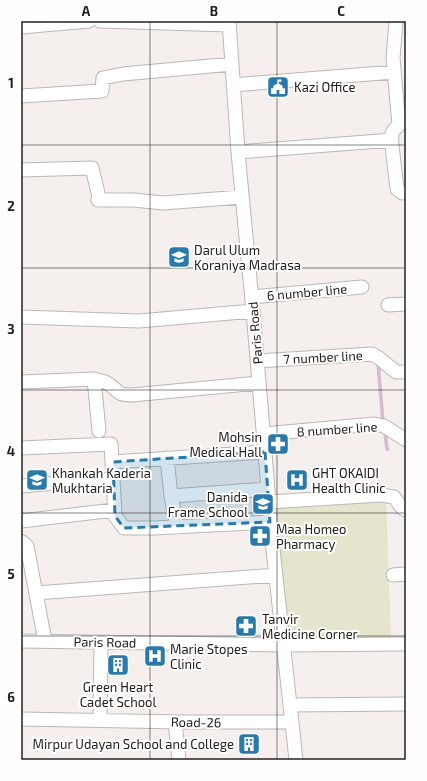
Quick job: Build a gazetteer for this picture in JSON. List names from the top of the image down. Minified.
{"streets":{"street":["6 number line","Paris Road","7 number line","8 number line","Road-26"]},"crossings":[["6 number line","Paris Road"],["Paris Road","7 number line"],["Paris Road","8 number line"],["Paris Road","Road-26"]],"places":{"public building":["Kazi Office"],"school or university":["Darul Ulum Koraniya Madrasa","Khankah Kaderia Mukhtaria","Danida Frame School"],"pharmacy":["Mohsin Medical Hall","Maa Homeo Pharmacy","Tanvir Medicine Corner"],"hospital":["GHT OKAIDI Health Clinic","Marie Stopes Clinic"],"building":["Green Heart Cadet School","Mirpur Udayan School and College"]},"grid":{"columns":["A","B","C"],"rows":["1","2","3","4","5","6"]}}
